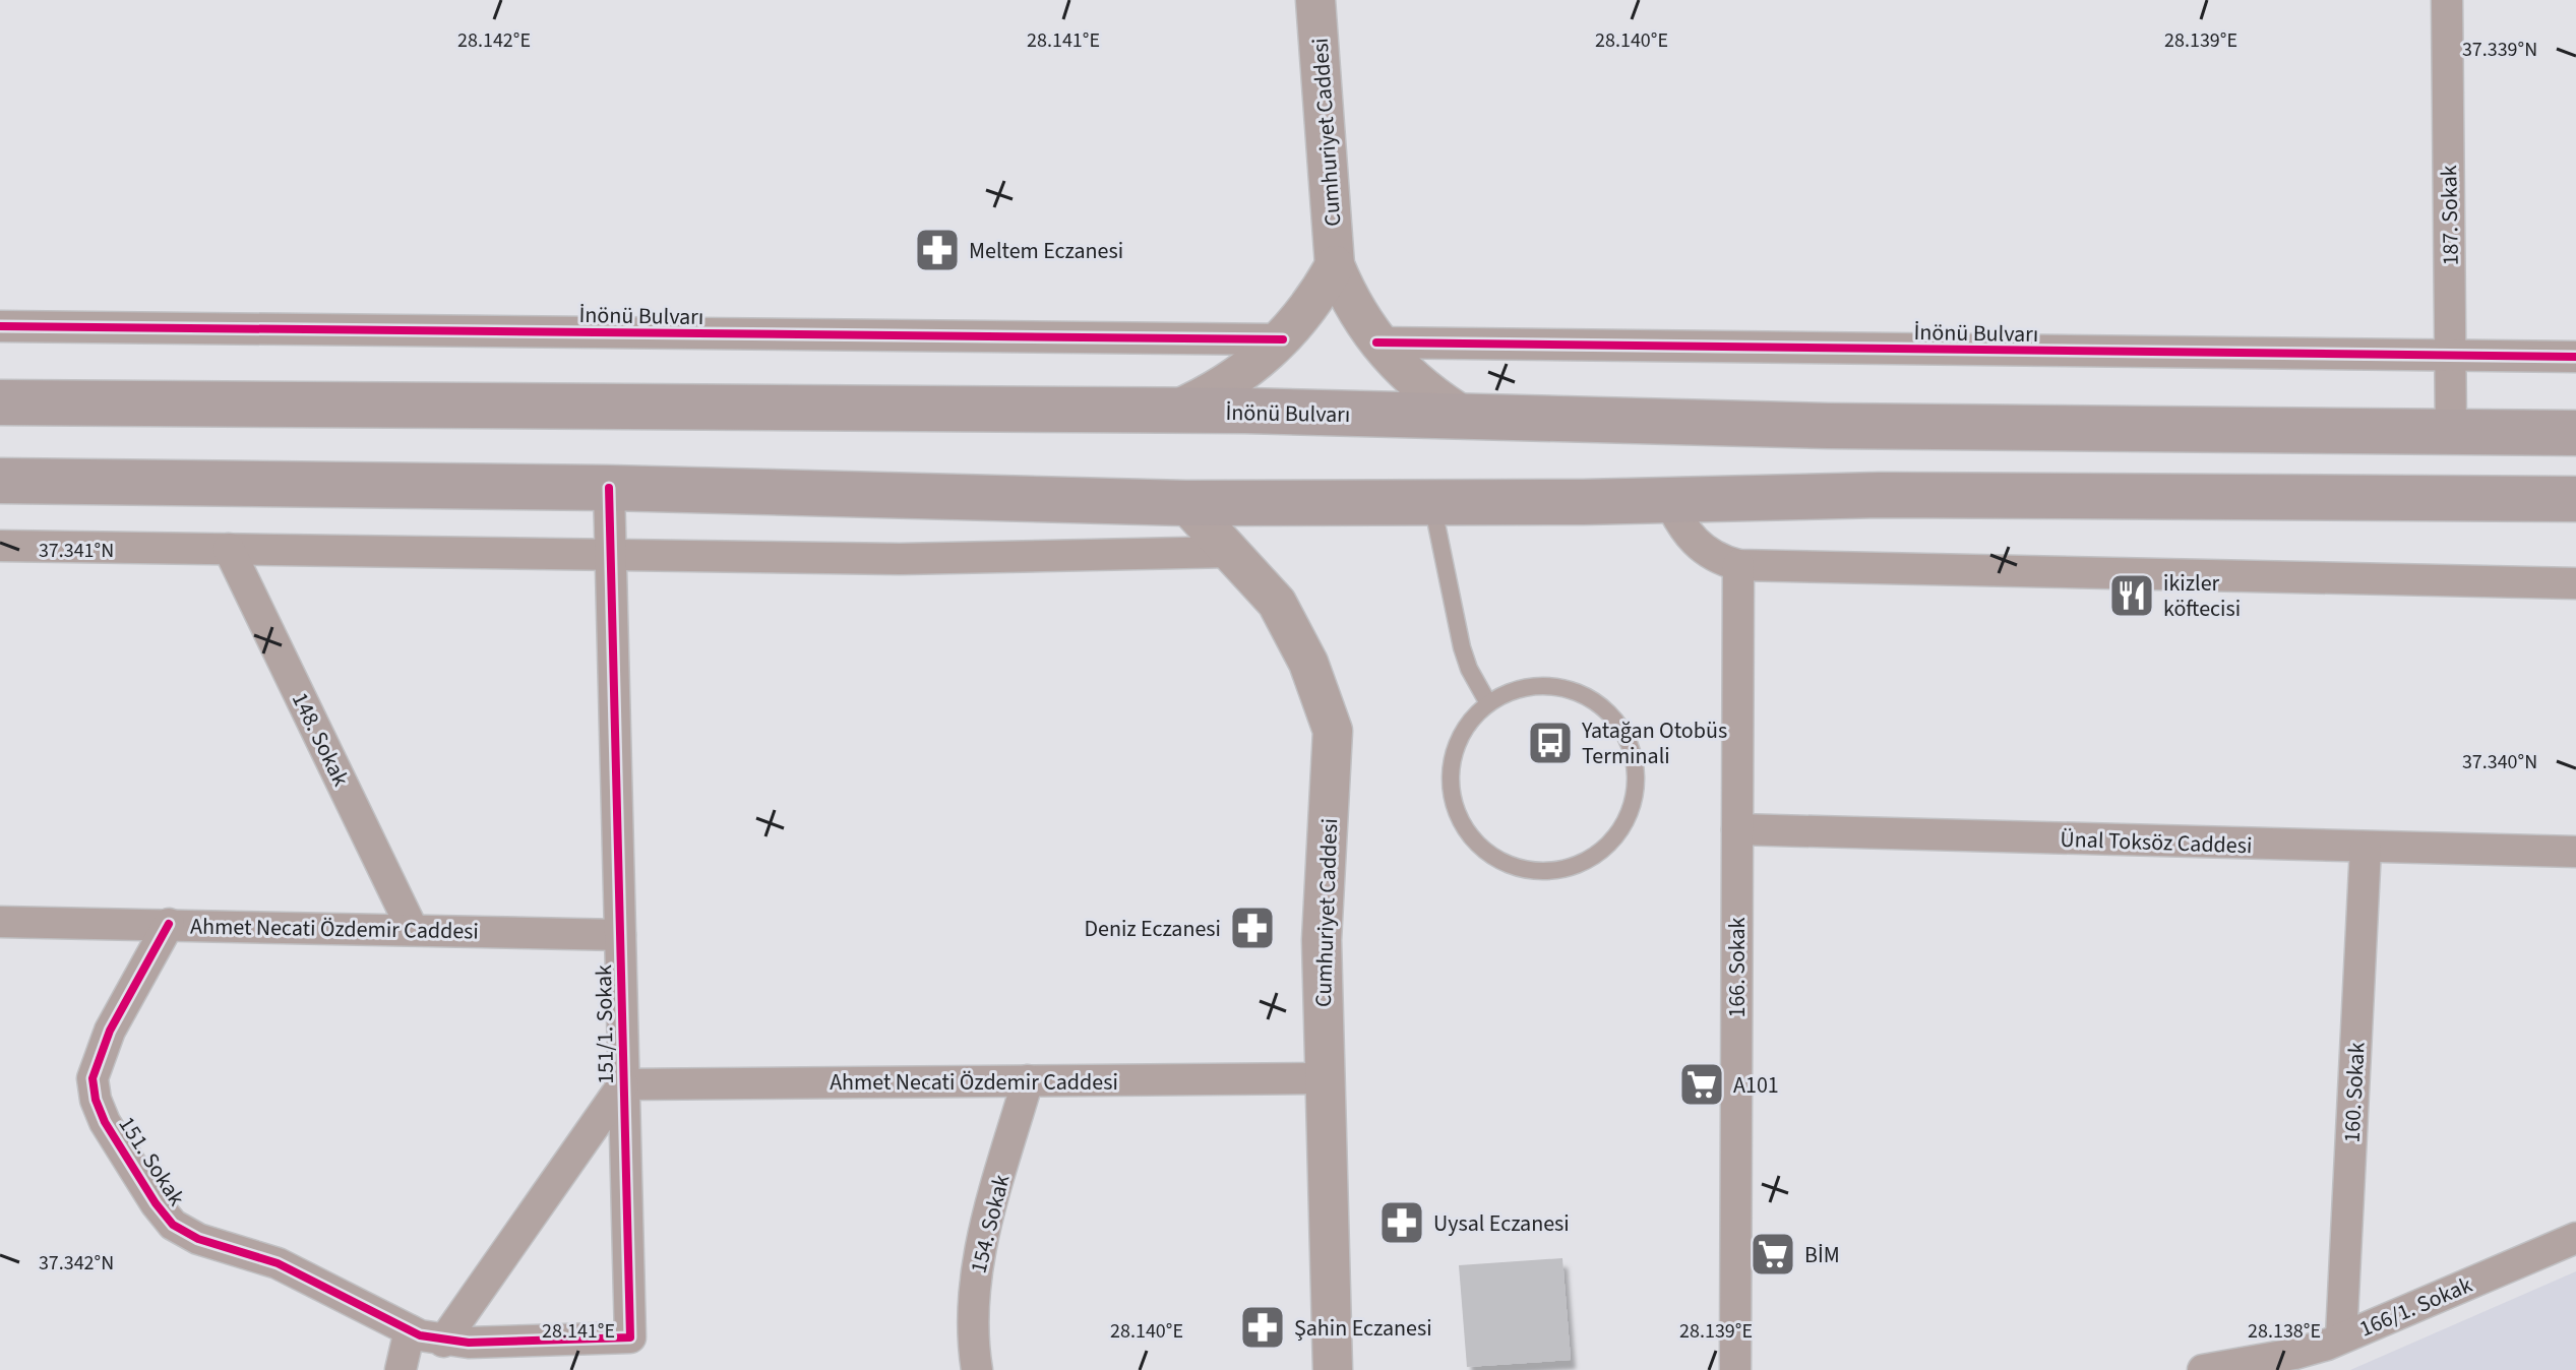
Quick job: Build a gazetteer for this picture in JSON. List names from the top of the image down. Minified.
{"streets":{"highway":["İnönü Bulvarı"],"street":["Cumhuriyet Caddesi","187. Sokak","148. Sokak","Ünal Toksöz Caddesi","Ahmet Necati Özdemir Caddesi","166. Sokak","151/1. Sokak","160. Sokak","151. Sokak","154. Sokak","166/1. Sokak"]},"crossings":[["Cumhuriyet Caddesi","İnönü Bulvarı"],["Cumhuriyet Caddesi","Ahmet Necati Özdemir Caddesi"],["187. Sokak","İnönü Bulvarı"],["148. Sokak","Ahmet Necati Özdemir Caddesi"],["Ünal Toksöz Caddesi","166. Sokak"],["Ünal Toksöz Caddesi","160. Sokak"],["Ahmet Necati Özdemir Caddesi","151/1. Sokak"],["Ahmet Necati Özdemir Caddesi","151. Sokak"],["Ahmet Necati Özdemir Caddesi","154. Sokak"],["151/1. Sokak","151. Sokak"],["160. Sokak","166/1. Sokak"]],"places":{"pharmacy":["Meltem Eczanesi","Deniz Eczanesi","Uysal Eczanesi","Şahin Eczanesi"],"restaurant":["ikizler köftecisi"],"bus stop":["Yatağan Otobüs Terminali"],"supermarket":["A101","BİM"]},"coordinates":["28.142°E","28.141°E","28.140°E","28.139°E","37.339°N","37.341°N","37.340°N","37.342°N","28.138°E"]}
